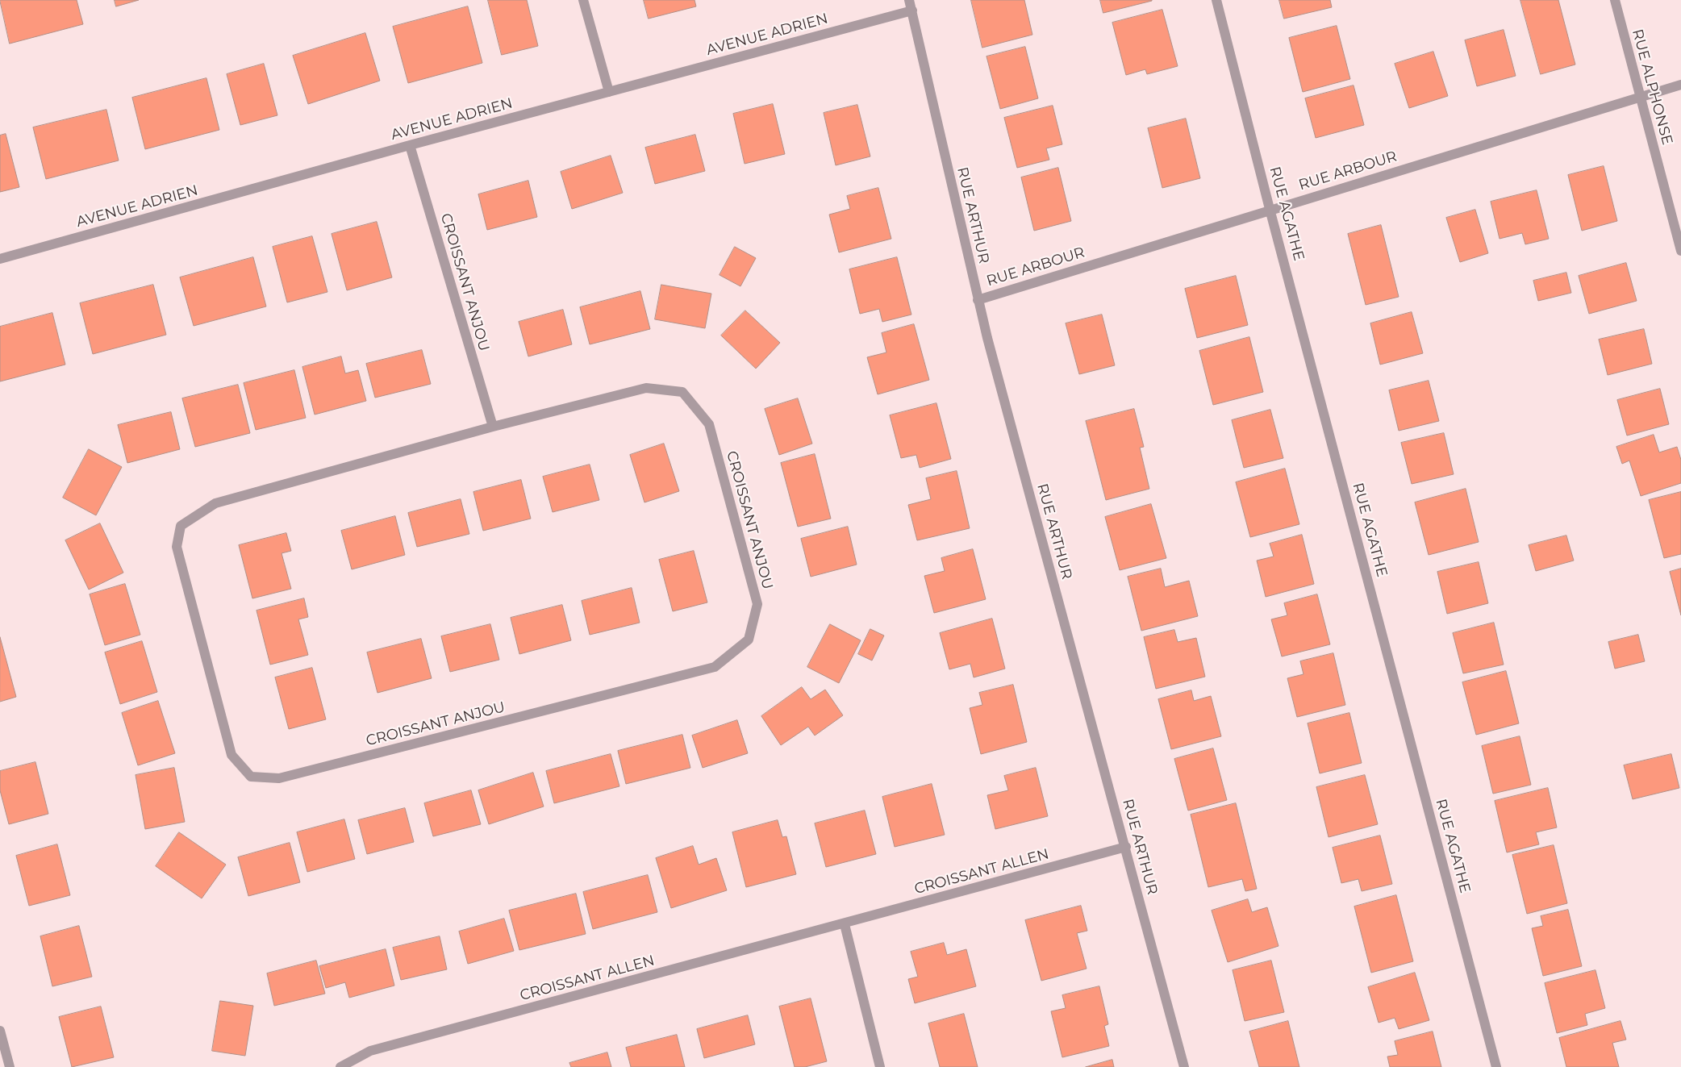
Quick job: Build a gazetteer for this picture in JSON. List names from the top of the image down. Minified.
{"streets":{"street":["AVENUE ADRIEN","RUE ALPHONSE","RUE ARBOUR","RUE AGATHE","RUE ARTHUR","CROISSANT ANJOU","CROISSANT ALLEN"]},"crossings":[["AVENUE ADRIEN","RUE ARTHUR"],["AVENUE ADRIEN","CROISSANT ANJOU"],["RUE ALPHONSE","RUE ARBOUR"],["RUE ARBOUR","RUE AGATHE"],["RUE ARBOUR","RUE ARTHUR"],["RUE ARTHUR","CROISSANT ALLEN"]]}
